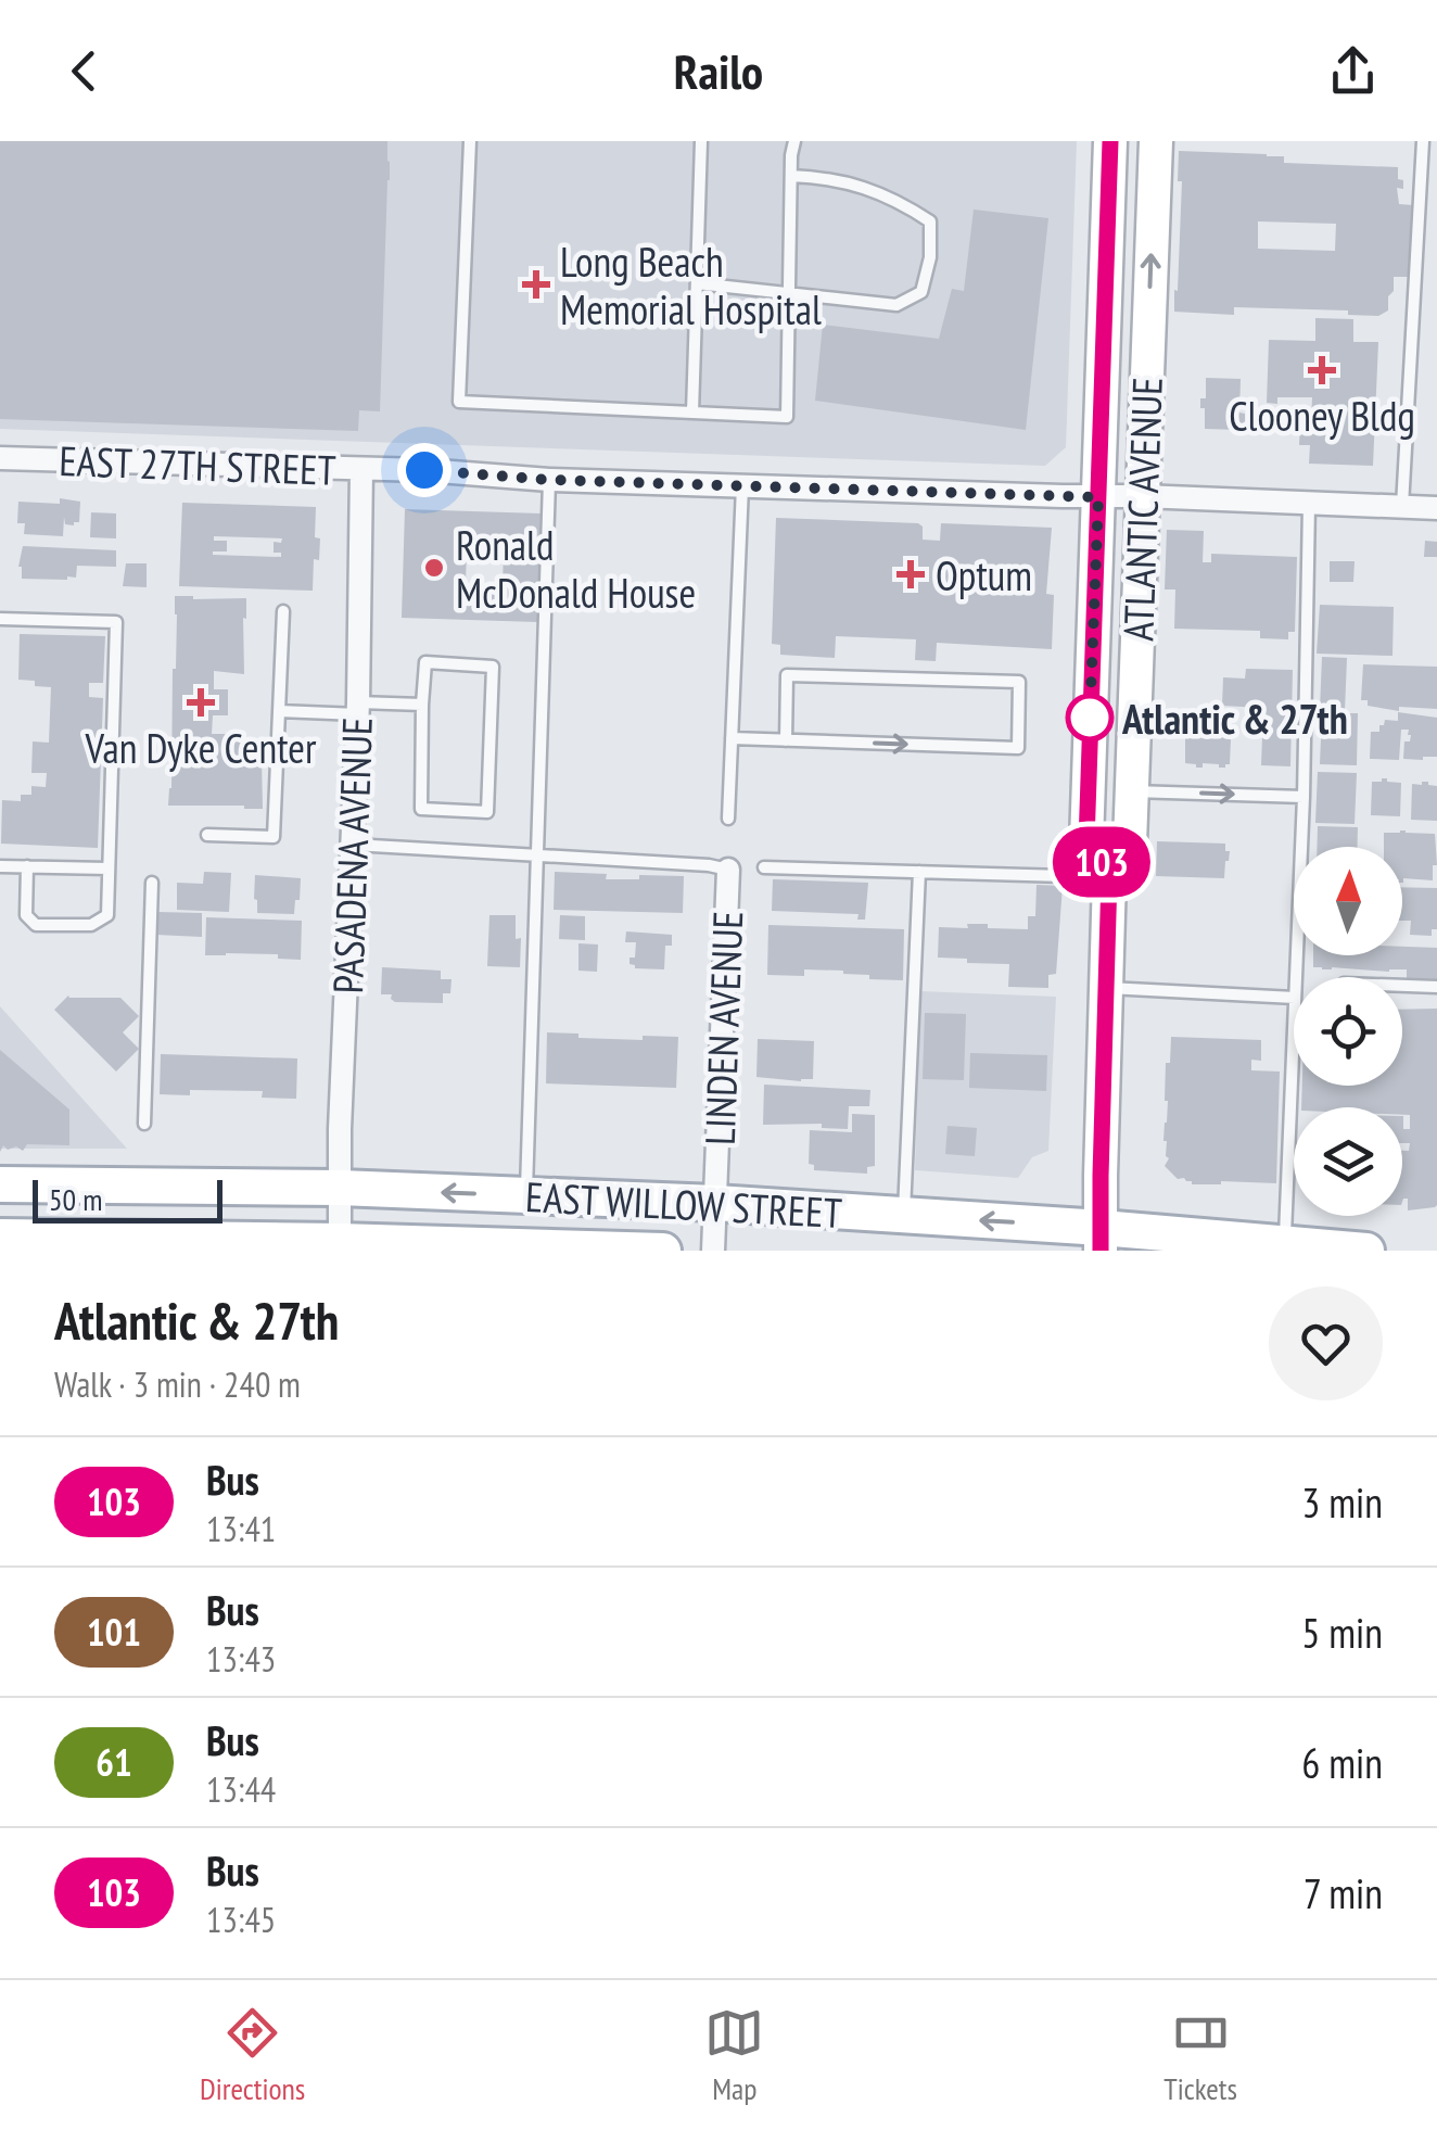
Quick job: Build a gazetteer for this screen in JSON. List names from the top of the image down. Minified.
{"streets":{"main road":["ATLANTIC AVENUE","EAST WILLOW STREET"],"street":["EAST 27TH STREET","PASADENA AVENUE","LINDEN AVENUE"]},"crossings":[["EAST 27TH STREET","ATLANTIC AVENUE"],["EAST 27TH STREET","PASADENA AVENUE"],["ATLANTIC AVENUE","EAST WILLOW STREET"],["PASADENA AVENUE","EAST WILLOW STREET"],["LINDEN AVENUE","EAST WILLOW STREET"]],"places":{"health":["Long Beach Memorial Hospital","Clooney Bldg","Optum","Van Dyke Center"],"other":["Ronald McDonald House","Atlantic & 27th"]},"lines":["bus line 103"],"scale_bar":"50 m","north":"top","page":{"header":"Railo","on_map":"103","scale":"50 m","heading":["Atlantic & 27th","Walk · 3 min · 240 m"],"list":[{"mark":"103","name":"Bus","note":"13:41","value":"3 min"},{"mark":"101","name":"Bus","note":"13:43","value":"5 min"},{"mark":"61","name":"Bus","note":"13:44","value":"6 min"},{"mark":"103","name":"Bus","note":"13:45","value":"7 min"}],"tabs":["Directions","Map","Tickets"]}}
